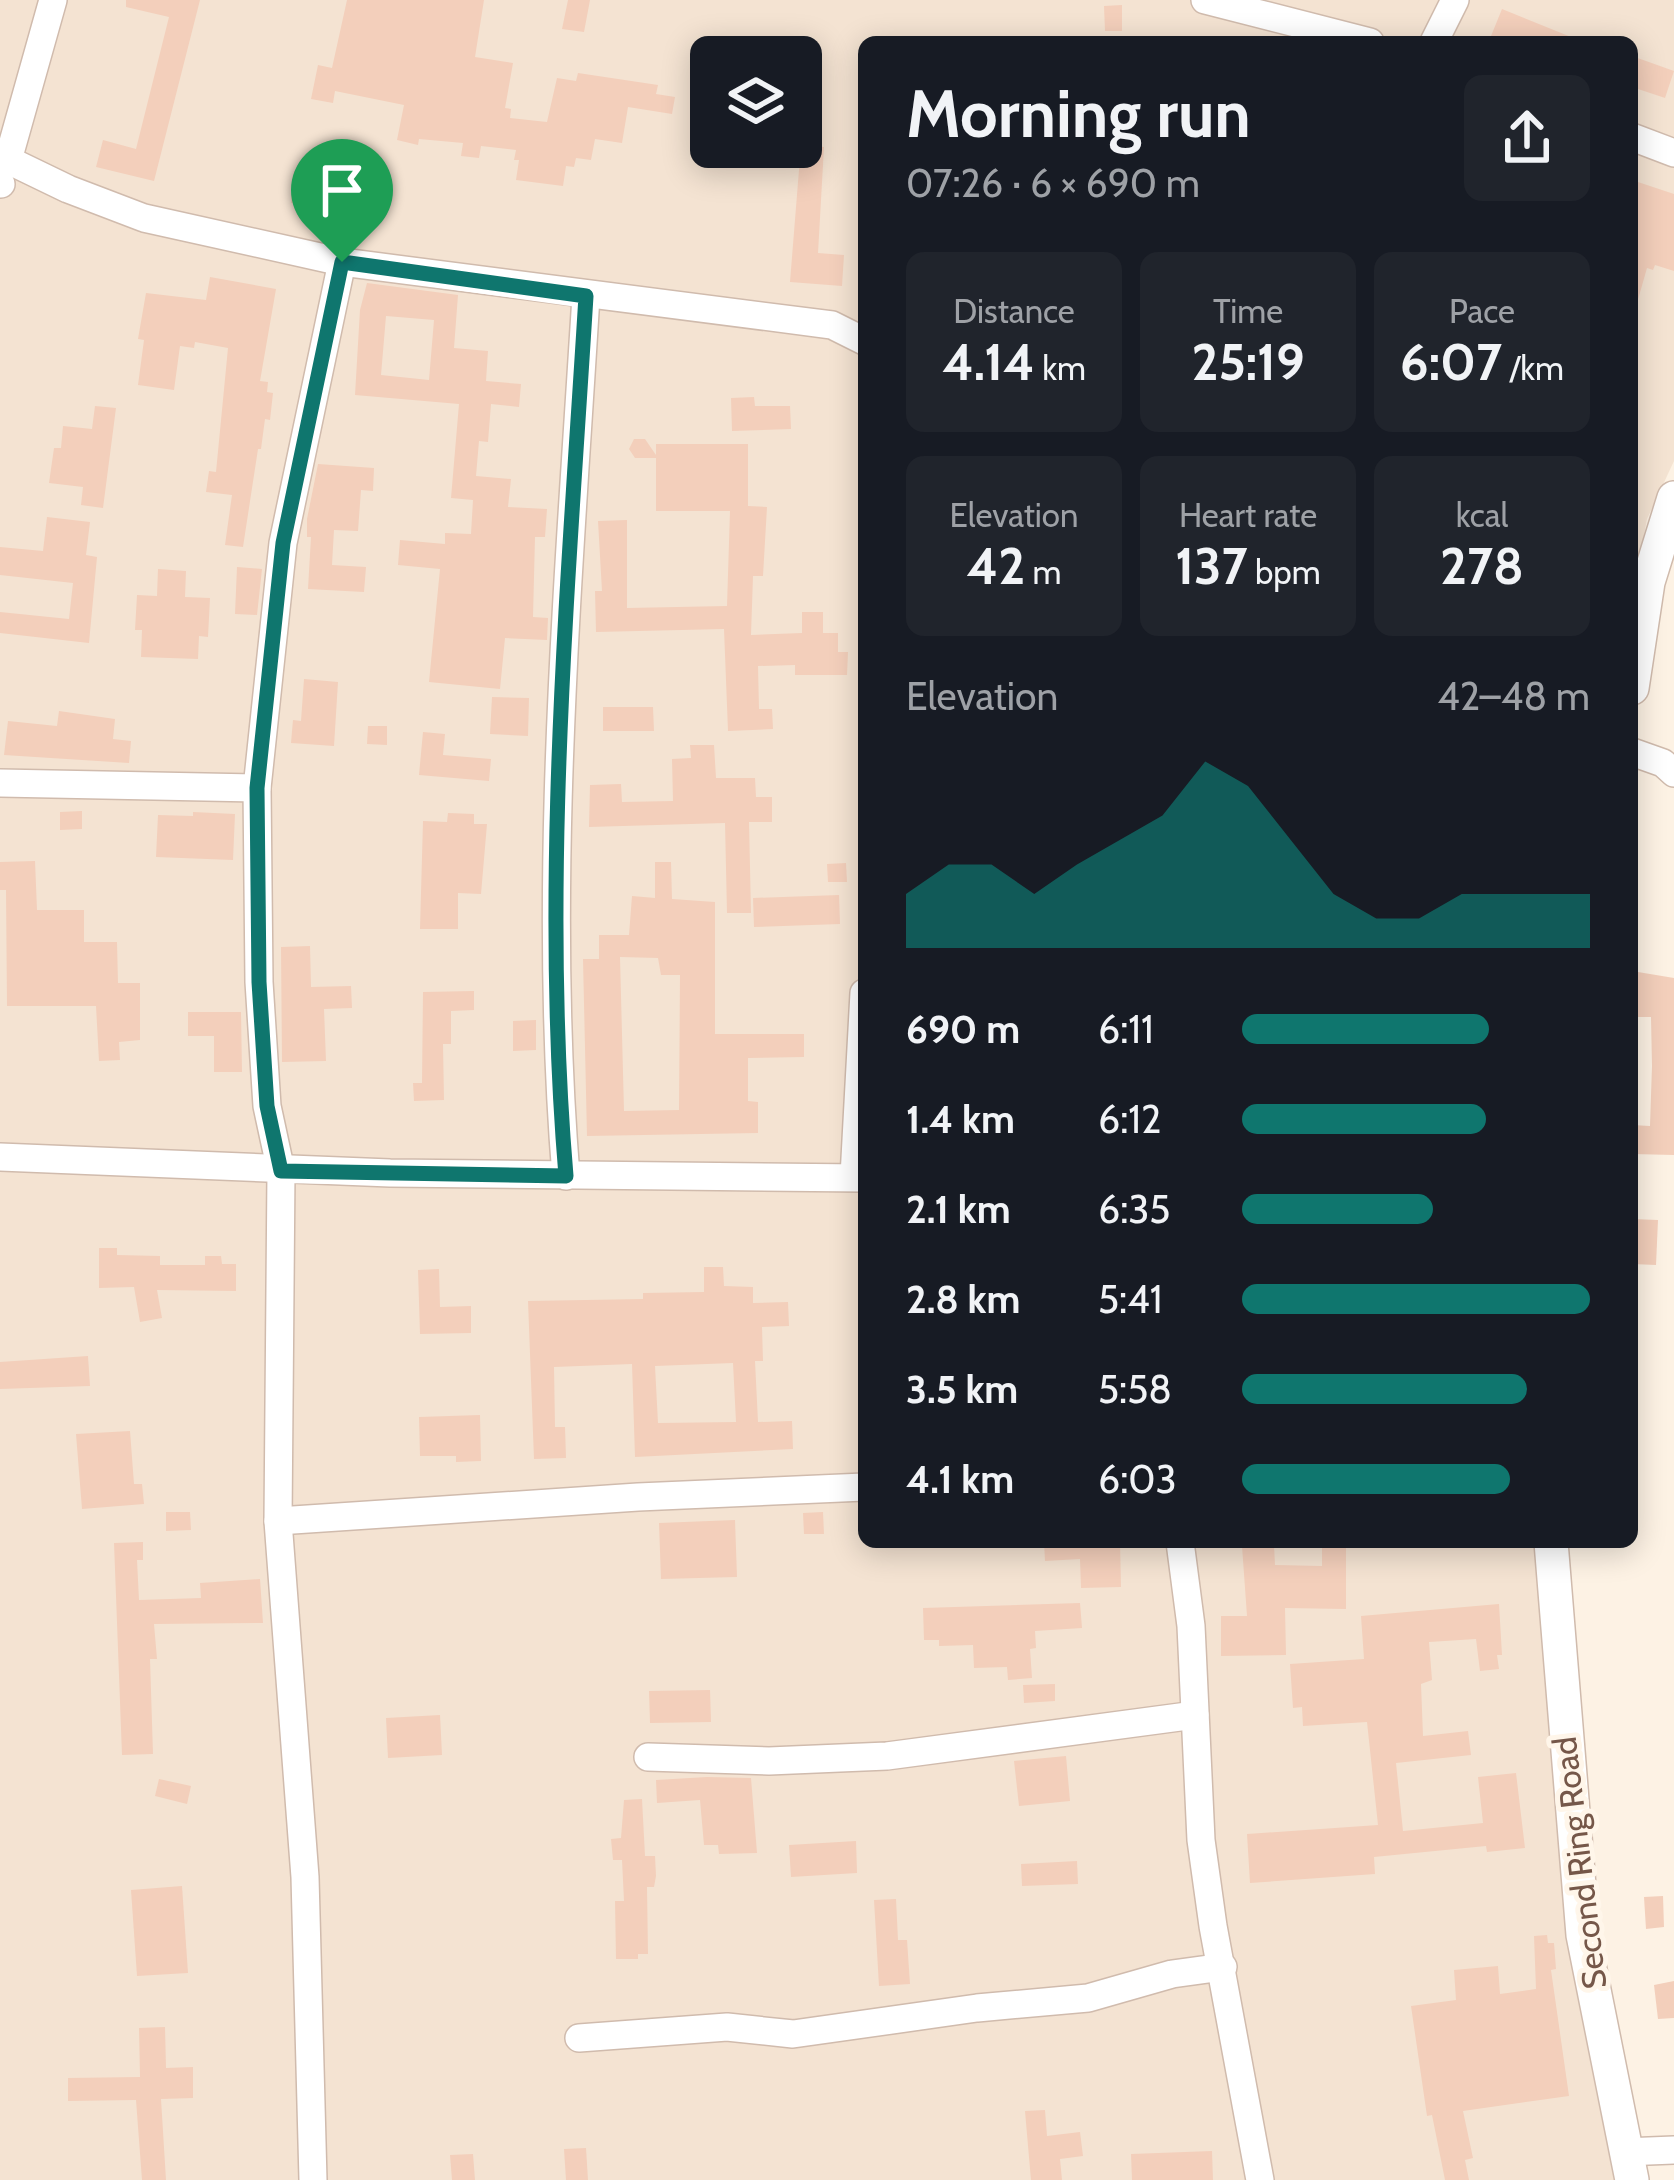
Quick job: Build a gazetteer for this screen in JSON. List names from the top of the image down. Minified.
{"streets":{"street":["Second Ring Road"]},"page":{"heading":["Morning run","07:26 · 6 × 690 m"],"stats":[["Distance","4.14 km"],["Time","25:19"],["Pace","6:07 /km"],["Elevation","42 m"],["Heart rate","137 bpm"],["kcal","278"]],"chart":["Elevation","42–48 m"],"list":[{"name":"690 m","note":"6:11"},{"name":"1.4 km","note":"6:12"},{"name":"2.1 km","note":"6:35"},{"name":"2.8 km","note":"5:41"},{"name":"3.5 km","note":"5:58"},{"name":"4.1 km","note":"6:03"}]}}
